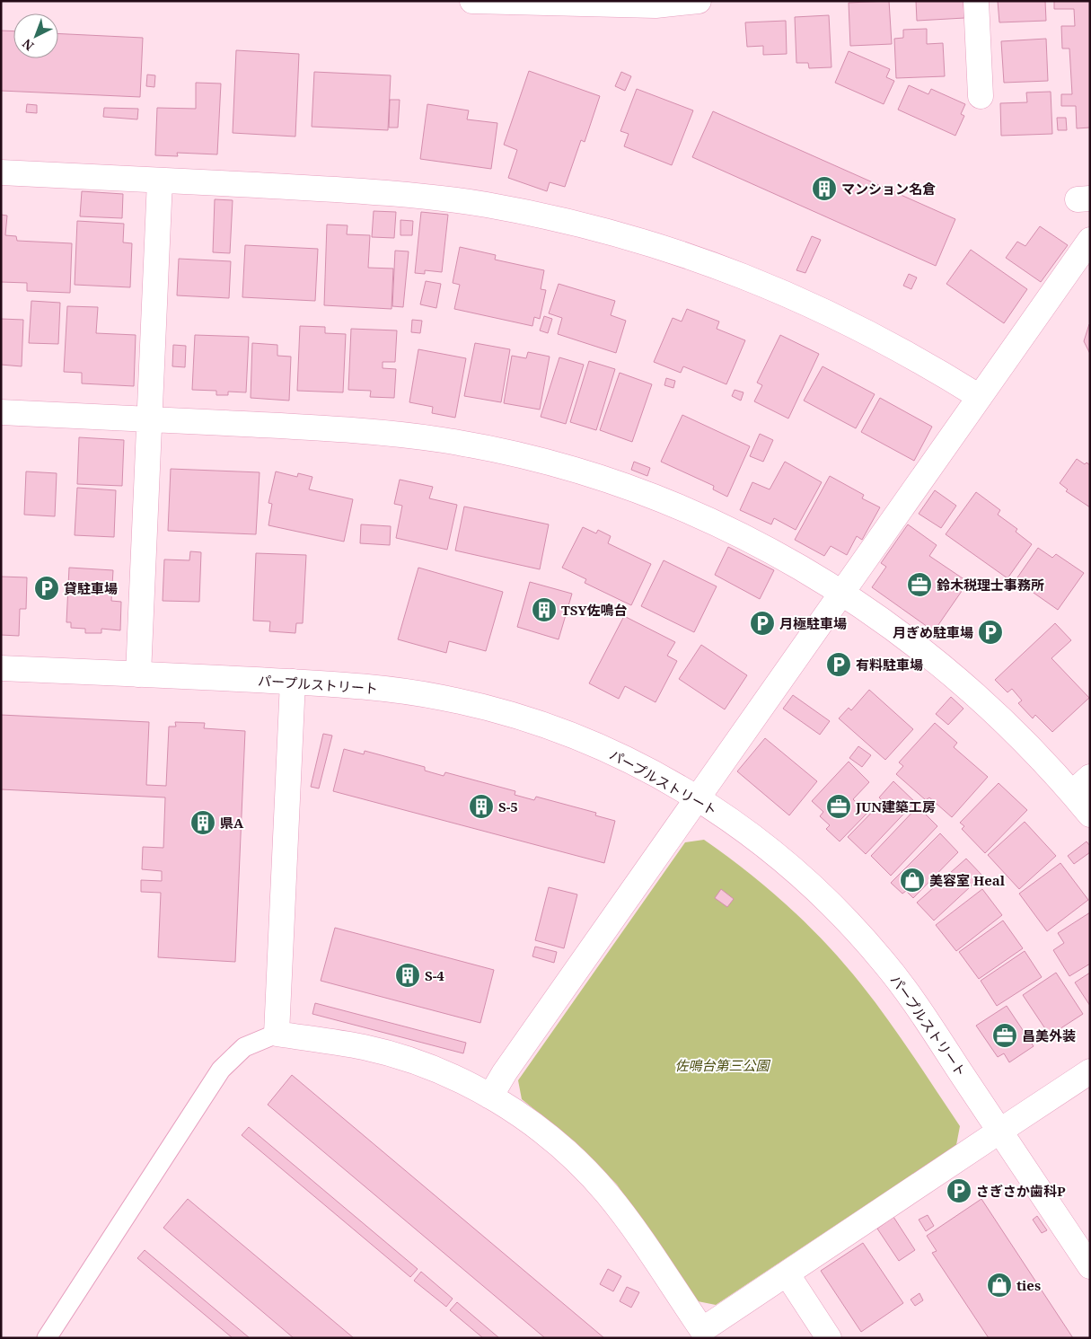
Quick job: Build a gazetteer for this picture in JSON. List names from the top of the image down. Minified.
{"streets":{"street":["パープルストリート"]},"parks":["佐鳴台第三公園"],"places":{"building":["マンション名倉","TSY佐鳴台","S-5","県A","S-4"],"office":["鈴木税理士事務所","JUN建築工房","昌美外装"],"parking":["貸駐車場","月極駐車場","月ぎめ駐車場","有料駐車場","さぎさか歯科P"],"shop":["美容室 Heal","ties"]},"north":"bottom left"}
